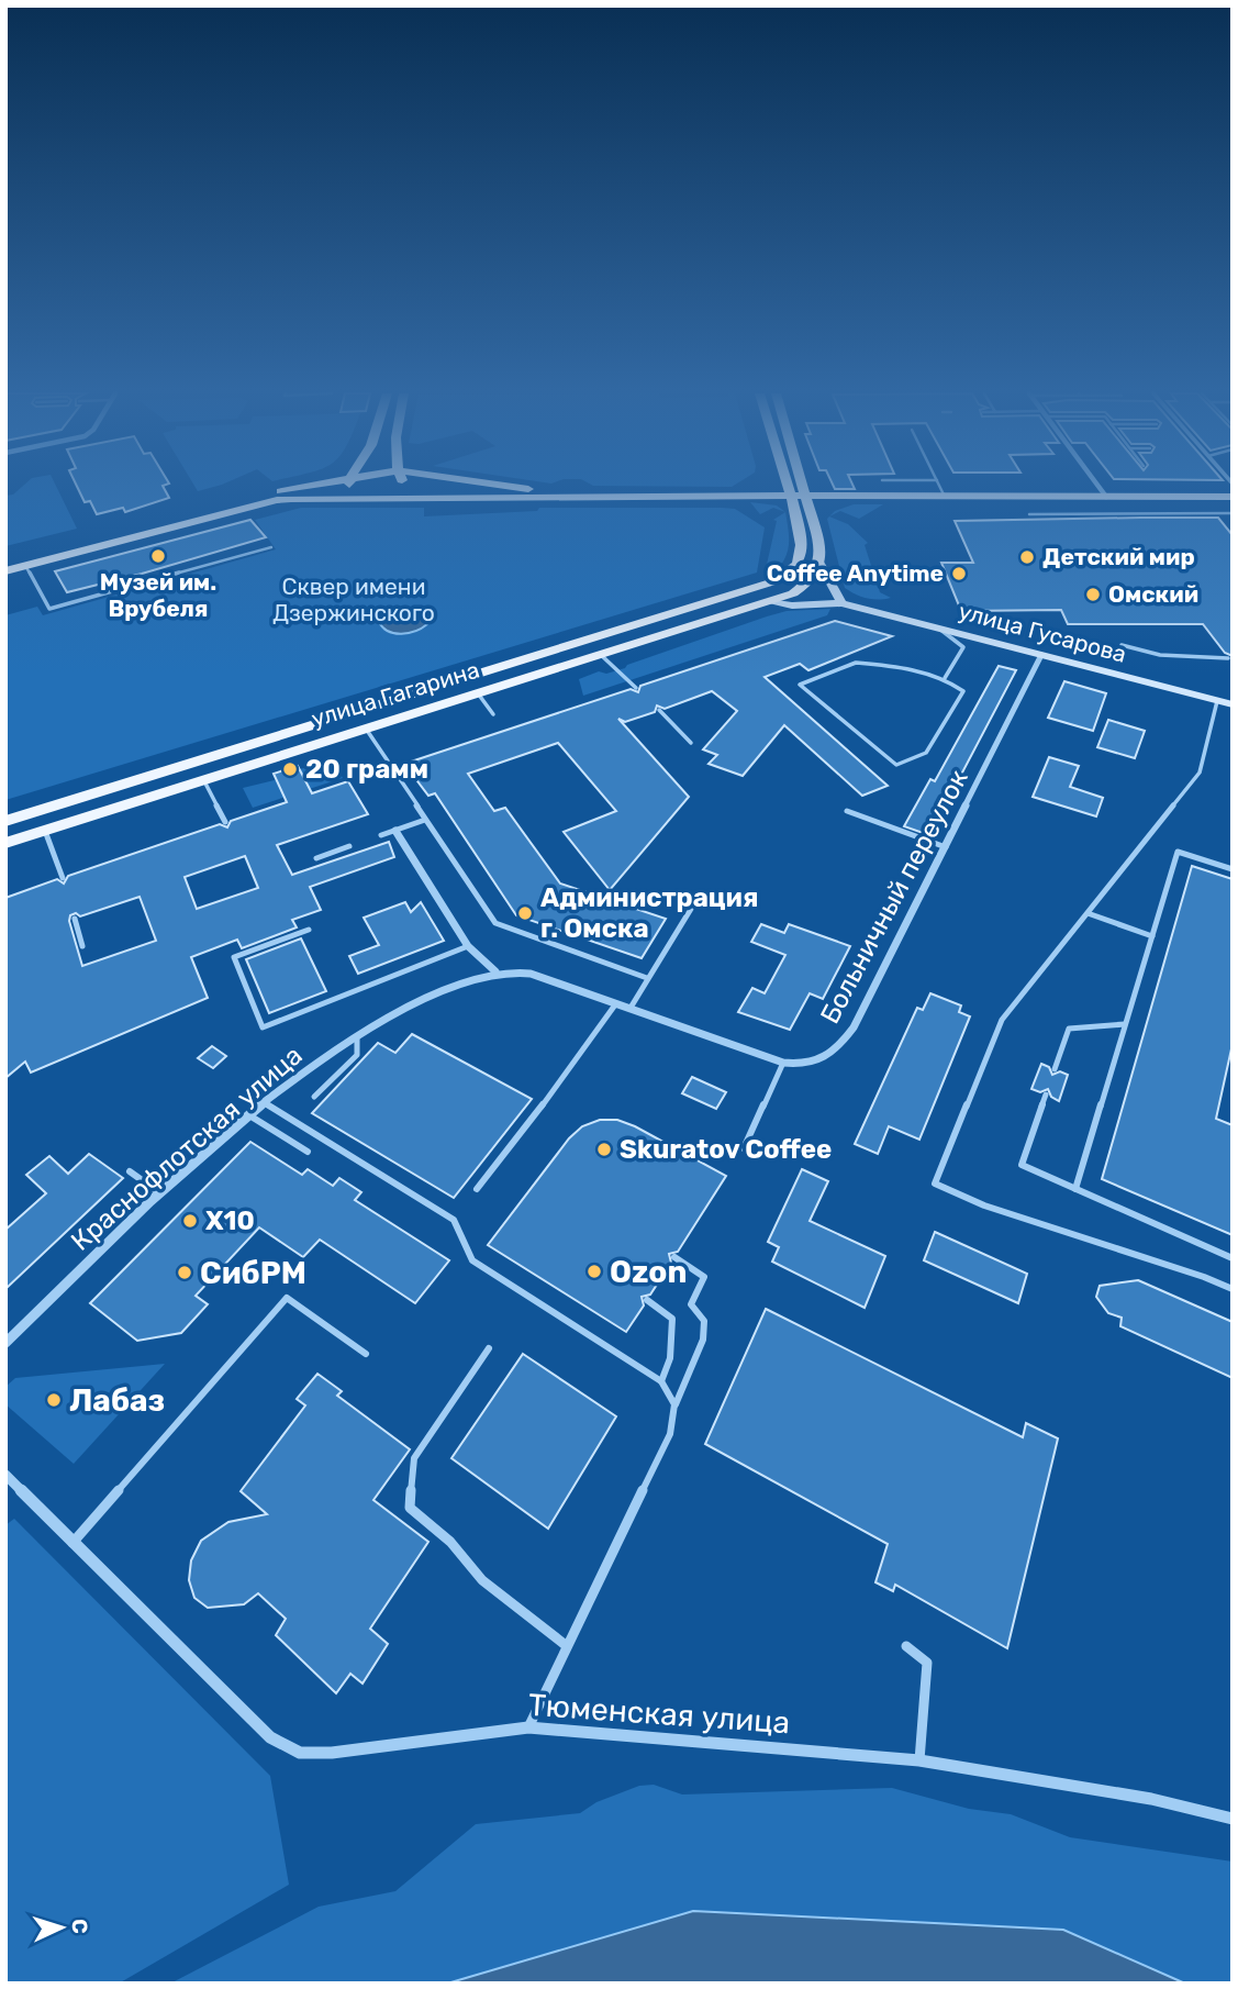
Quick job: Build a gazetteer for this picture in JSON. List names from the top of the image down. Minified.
{"streets":{"main road":["улица Гусарова","улица Гагарина"],"street":["Больничный переулок","Краснофлотская улица","Тюменская улица"]},"crossings":[["улица Гусарова","улица Гагарина"],["улица Гусарова","Больничный переулок"],["Больничный переулок","Краснофлотская улица"]],"parks":["Сквер имени Дзержинского"],"places":["Музей им. Врубеля","Детский мир","Coffee Anytime","Омский","20 грамм","Администрация г. Омска","Skuratov Coffee","Х10","Ozon","СибРМ","Лабаз"],"north":"right"}
